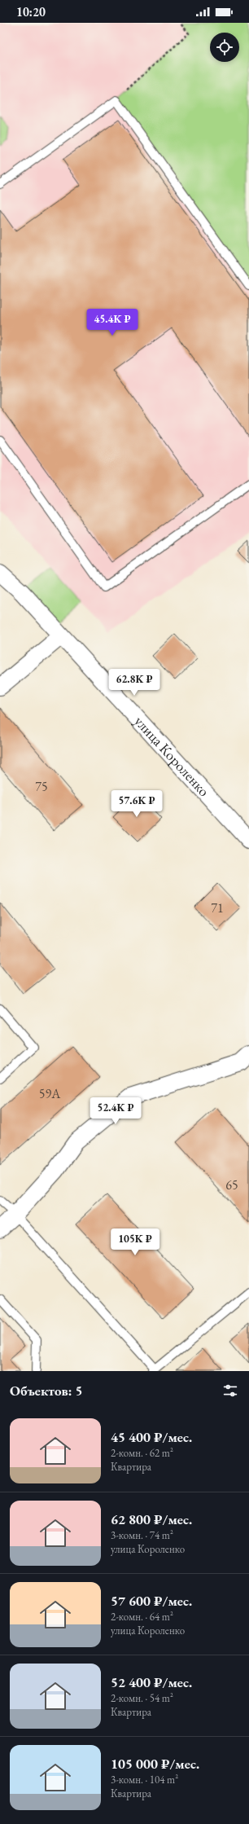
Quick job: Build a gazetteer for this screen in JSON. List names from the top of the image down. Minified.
{"streets":{"street":["улица Короленко"]},"house_numbers":["75","71","59А","65"],"page":{"status":"10:20","price":["45.4K ₽","62.8K ₽","57.6K ₽","52.4K ₽","105K ₽"],"heading":"Объектов: 5","list":[{"name":"45 400 ₽/мес.","note":"2-комн. · 62 m² · Квартира"},{"name":"62 800 ₽/мес.","note":"3-комн. · 74 m² · улица Короленко"},{"name":"57 600 ₽/мес.","note":"2-комн. · 64 m² · улица Короленко"},{"name":"52 400 ₽/мес.","note":"2-комн. · 54 m² · Квартира"},{"name":"105 000 ₽/мес.","note":"3-комн. · 104 m² · Квартира"}]}}
